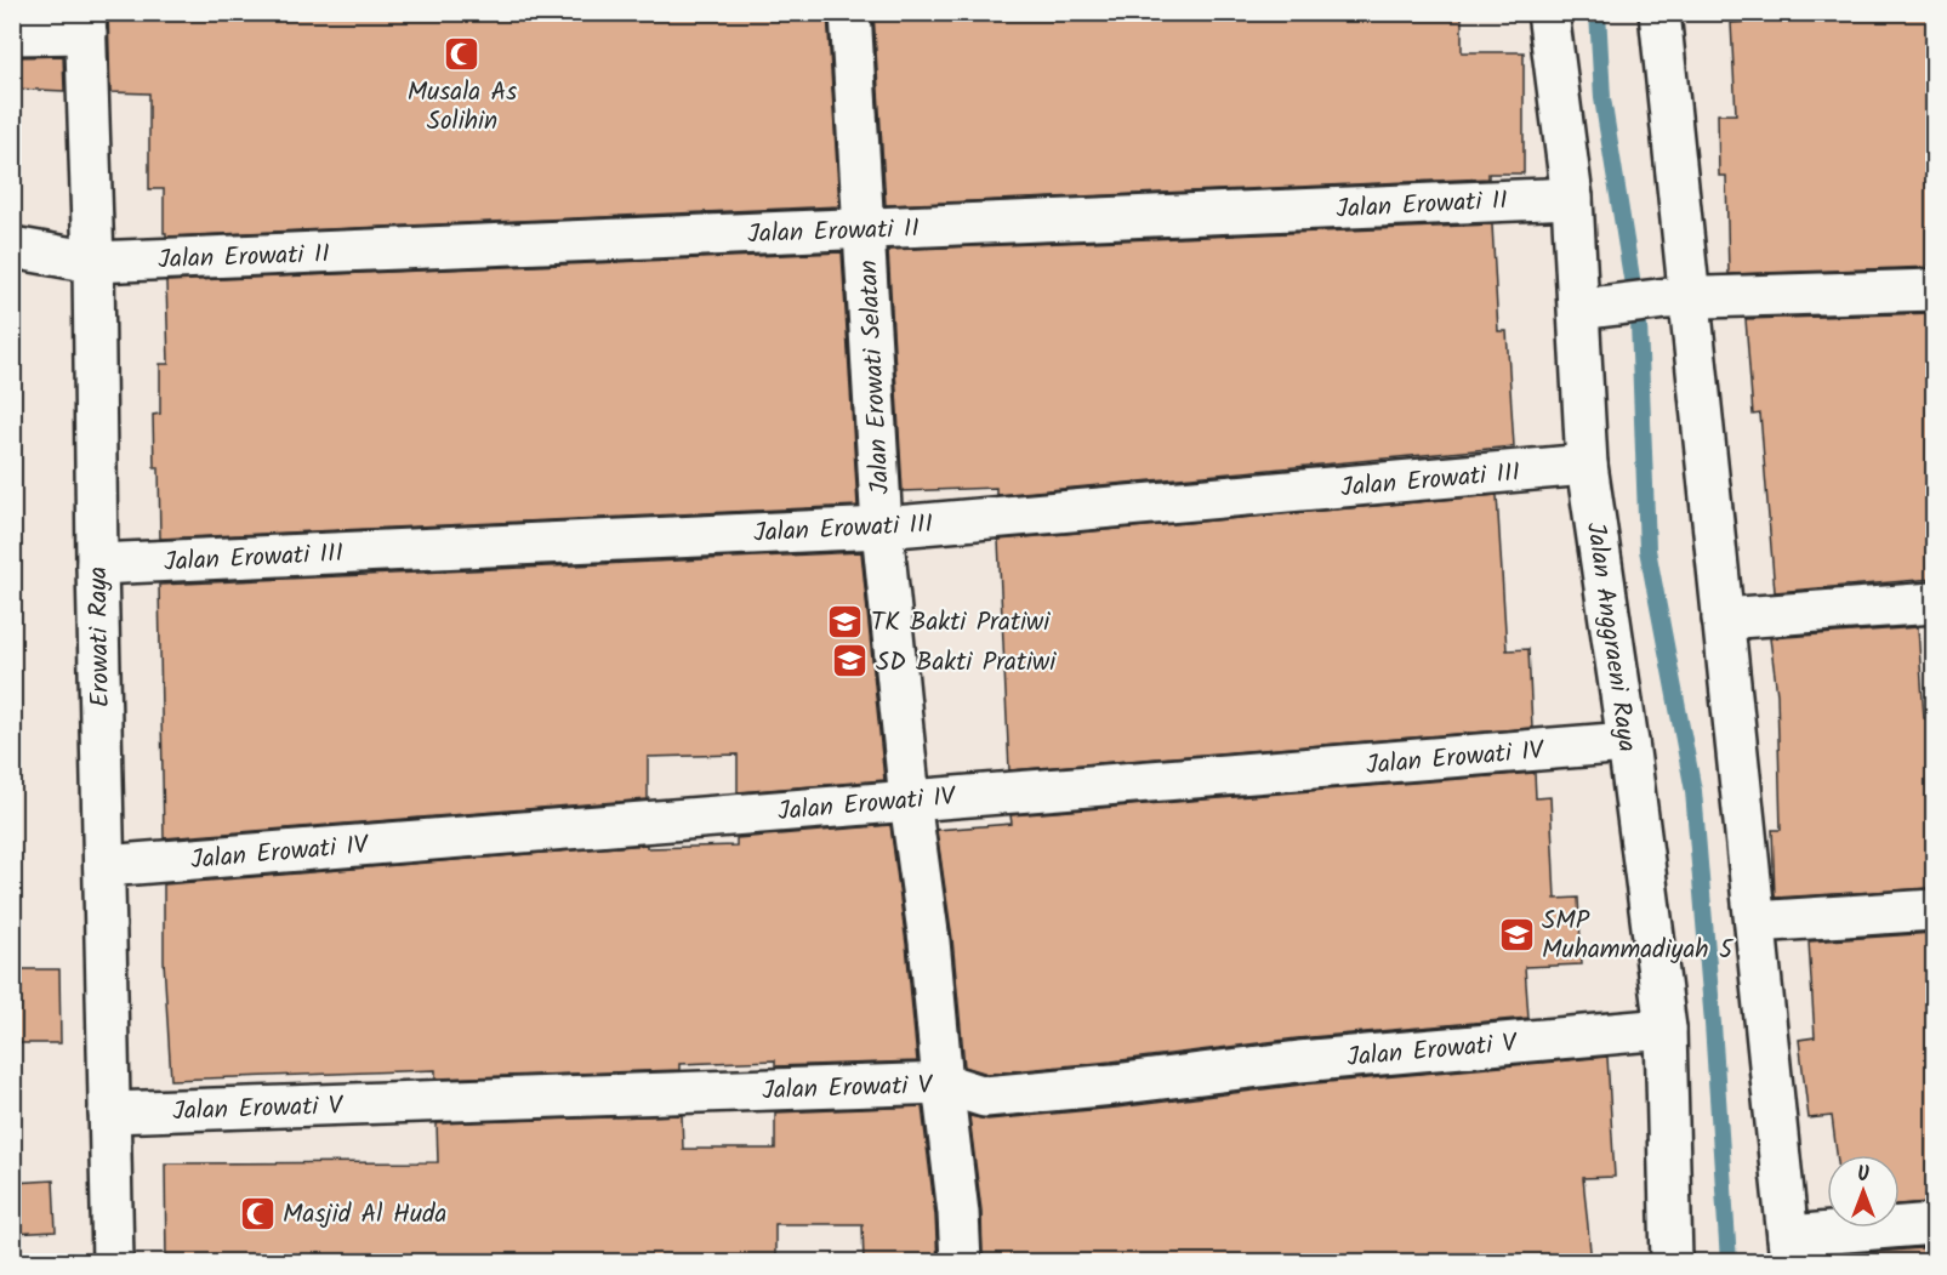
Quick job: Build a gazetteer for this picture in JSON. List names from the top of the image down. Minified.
{"streets":{"street":["Jalan Erowati II","Jalan Erowati Selatan","Jalan Erowati III","Erowati Raya","Jalan Anggraeni Raya","Jalan Erowati IV","Jalan Erowati V"]},"crossings":[["Jalan Erowati II","Jalan Erowati Selatan"],["Jalan Erowati II","Erowati Raya"],["Jalan Erowati II","Jalan Anggraeni Raya"],["Jalan Erowati Selatan","Jalan Erowati III"],["Jalan Erowati Selatan","Jalan Erowati IV"],["Jalan Erowati Selatan","Jalan Erowati V"],["Jalan Erowati III","Erowati Raya"],["Jalan Erowati III","Jalan Anggraeni Raya"],["Erowati Raya","Jalan Erowati IV"],["Erowati Raya","Jalan Erowati V"],["Jalan Anggraeni Raya","Jalan Erowati IV"],["Jalan Anggraeni Raya","Jalan Erowati V"]],"places":{"mosque":["Musala As Solihin","Masjid Al Huda"],"school or university":["TK Bakti Pratiwi","SD Bakti Pratiwi","SMP Muhammadiyah 5"]},"north":"top"}
